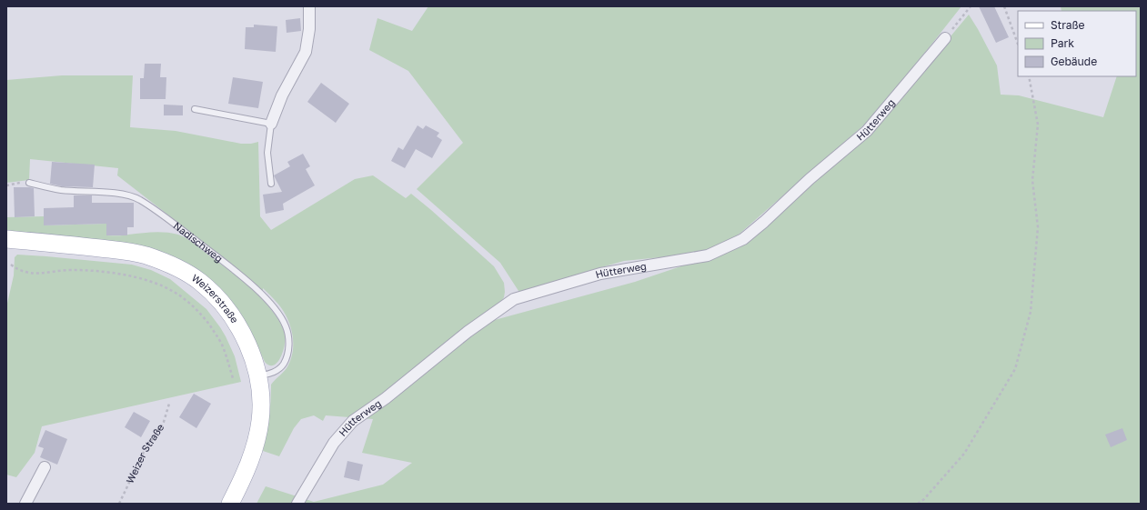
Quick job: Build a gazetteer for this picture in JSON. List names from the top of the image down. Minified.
{"streets":{"main road":["Weizerstraße"],"street":["Hütterweg"],"lane":["Nadischweg"],"path":["Weizer Straße"]},"crossings":[["Nadischweg","Weizerstraße"]],"legend":["Straße","Park","Gebäude"]}
